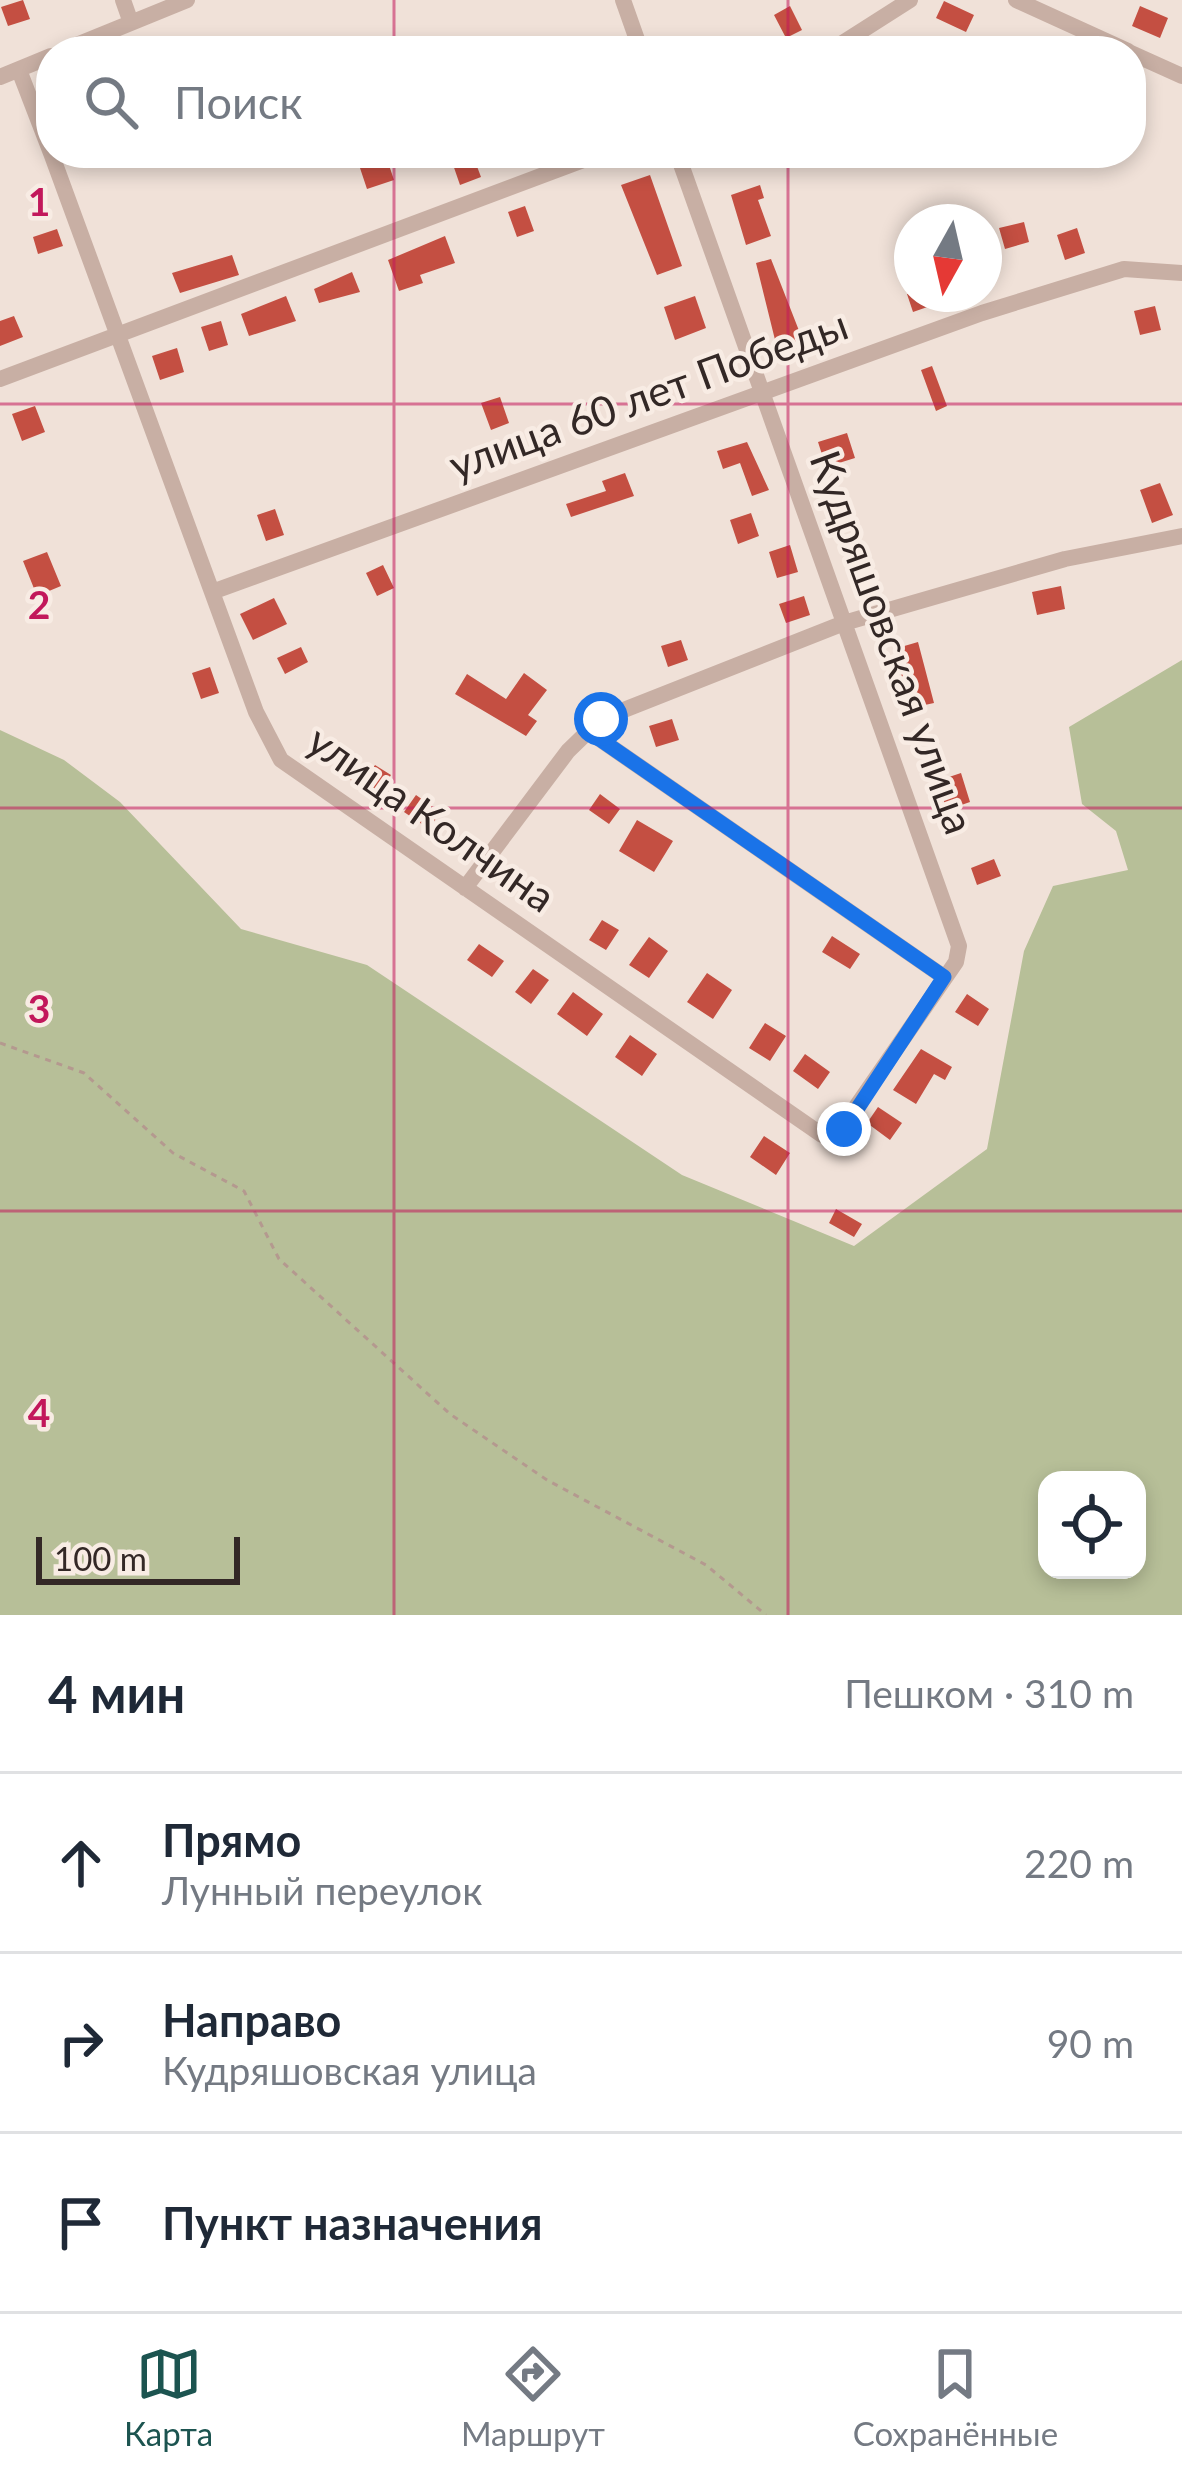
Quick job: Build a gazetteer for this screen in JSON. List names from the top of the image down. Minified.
{"streets":{"street":["улица 60 лет Победы","Кудряшовская улица","улица Колчина"]},"crossings":[["улица 60 лет Победы","Кудряшовская улица"],["улица 60 лет Победы","улица Колчина"],["Кудряшовская улица","улица Колчина"]],"scale_bar":"100 m","north":"bottom","page":{"search":"Поиск","scale":"100 m","heading":["4 мин","Пешком · 310 m"],"list":[["Прямо","Лунный переулок","220 m"],["Направо","Кудряшовская улица","90 m"],"Пункт назначения"],"nav":["Карта","Маршрут","Сохранённые"]},"grid":{"rows":["1","2","3","4"]}}
